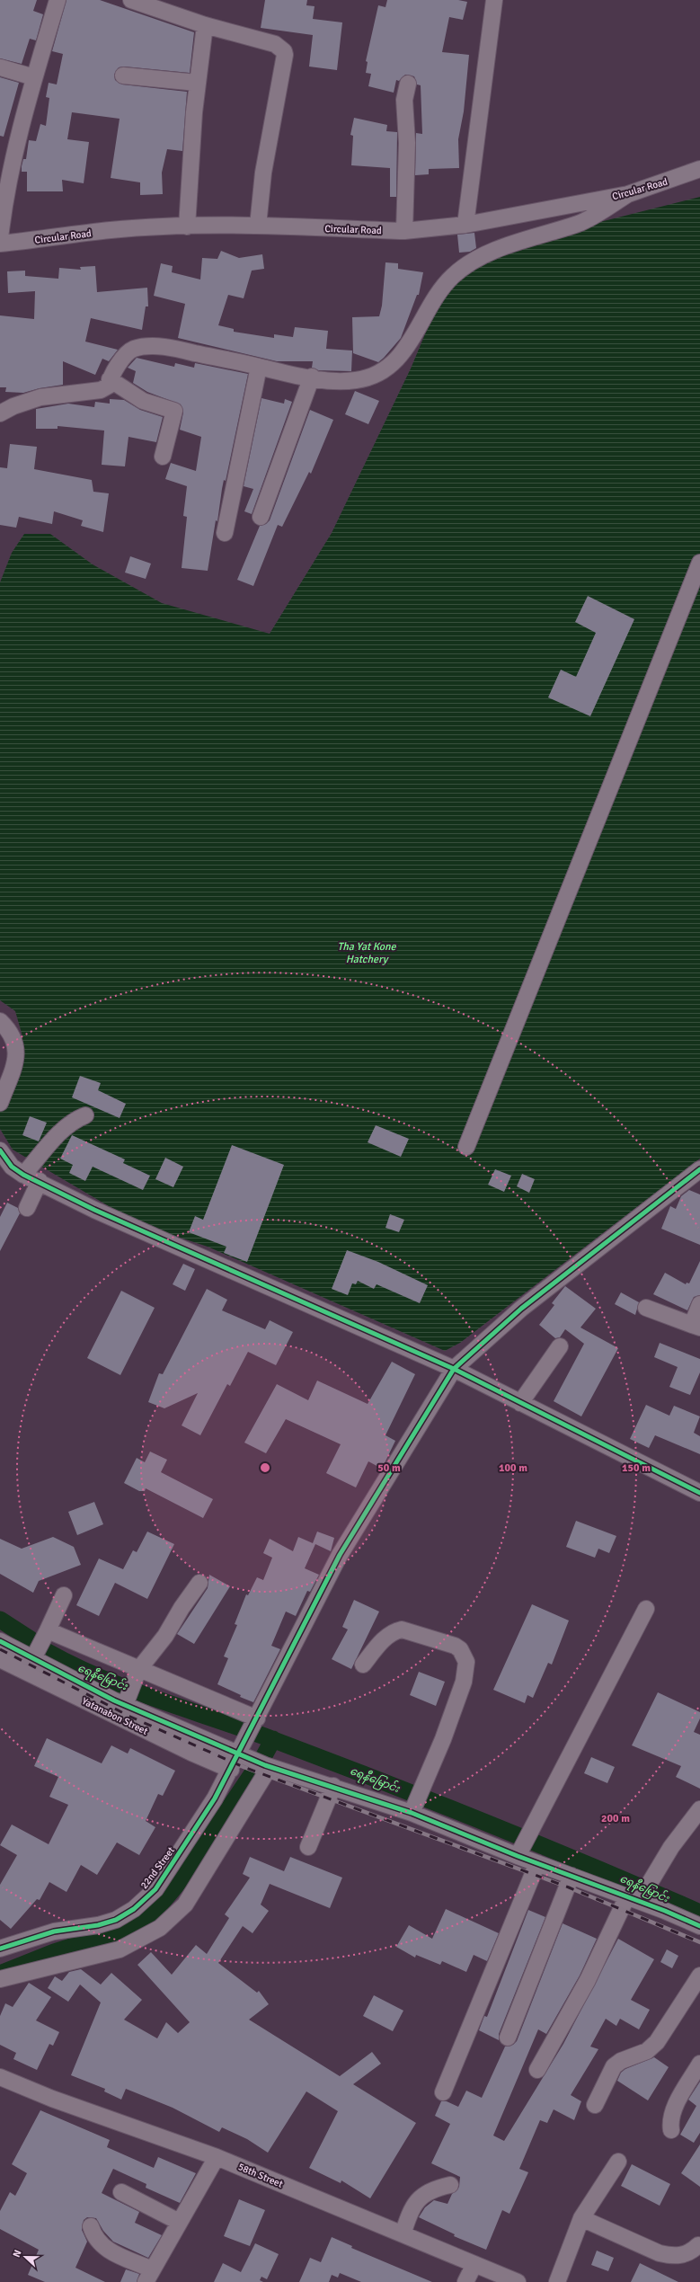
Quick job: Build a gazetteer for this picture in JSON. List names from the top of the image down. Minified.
{"streets":{"street":["Circular Road","Yatanabon Street","22nd Street","58th Street"]},"crossings":[["Yatanabon Street","22nd Street"]],"water":["Tha Yat Kone Hatchery","ရေနီမြောင်း"],"north":"left","rings":["50 m","100 m","150 m","200 m"]}
